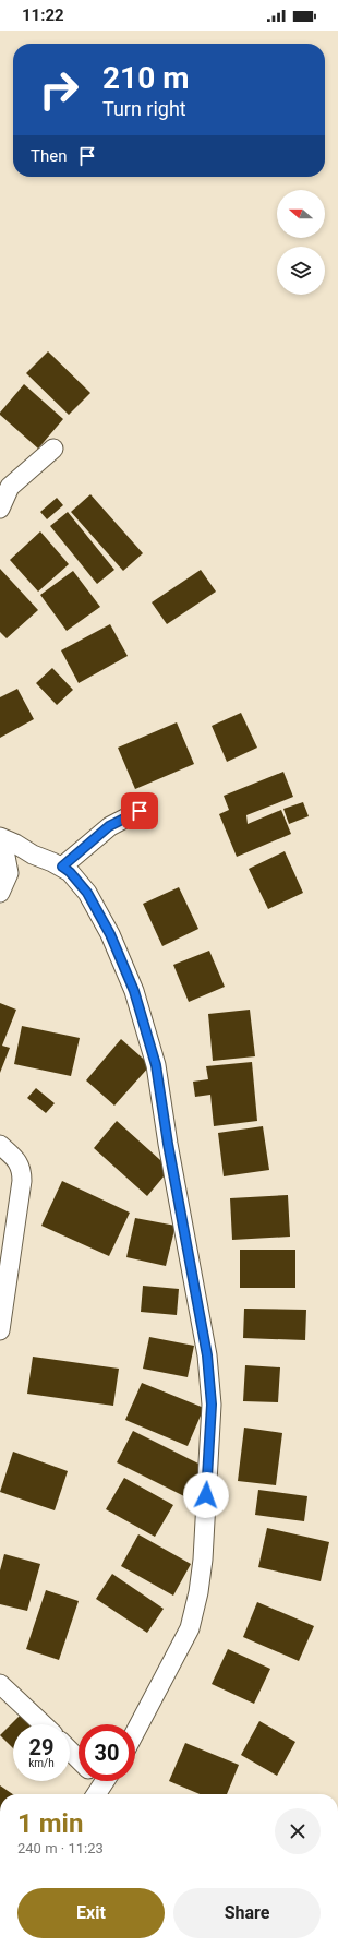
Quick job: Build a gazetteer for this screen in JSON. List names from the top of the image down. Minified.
{"north":"left","page":{"status":"11:22","turn":["210 m","Turn right"],"then":"Then","speed":"29 km/h","limit":"30","heading":["1 min","240 m · 11:23"],"buttons":["Exit","Share"]}}
